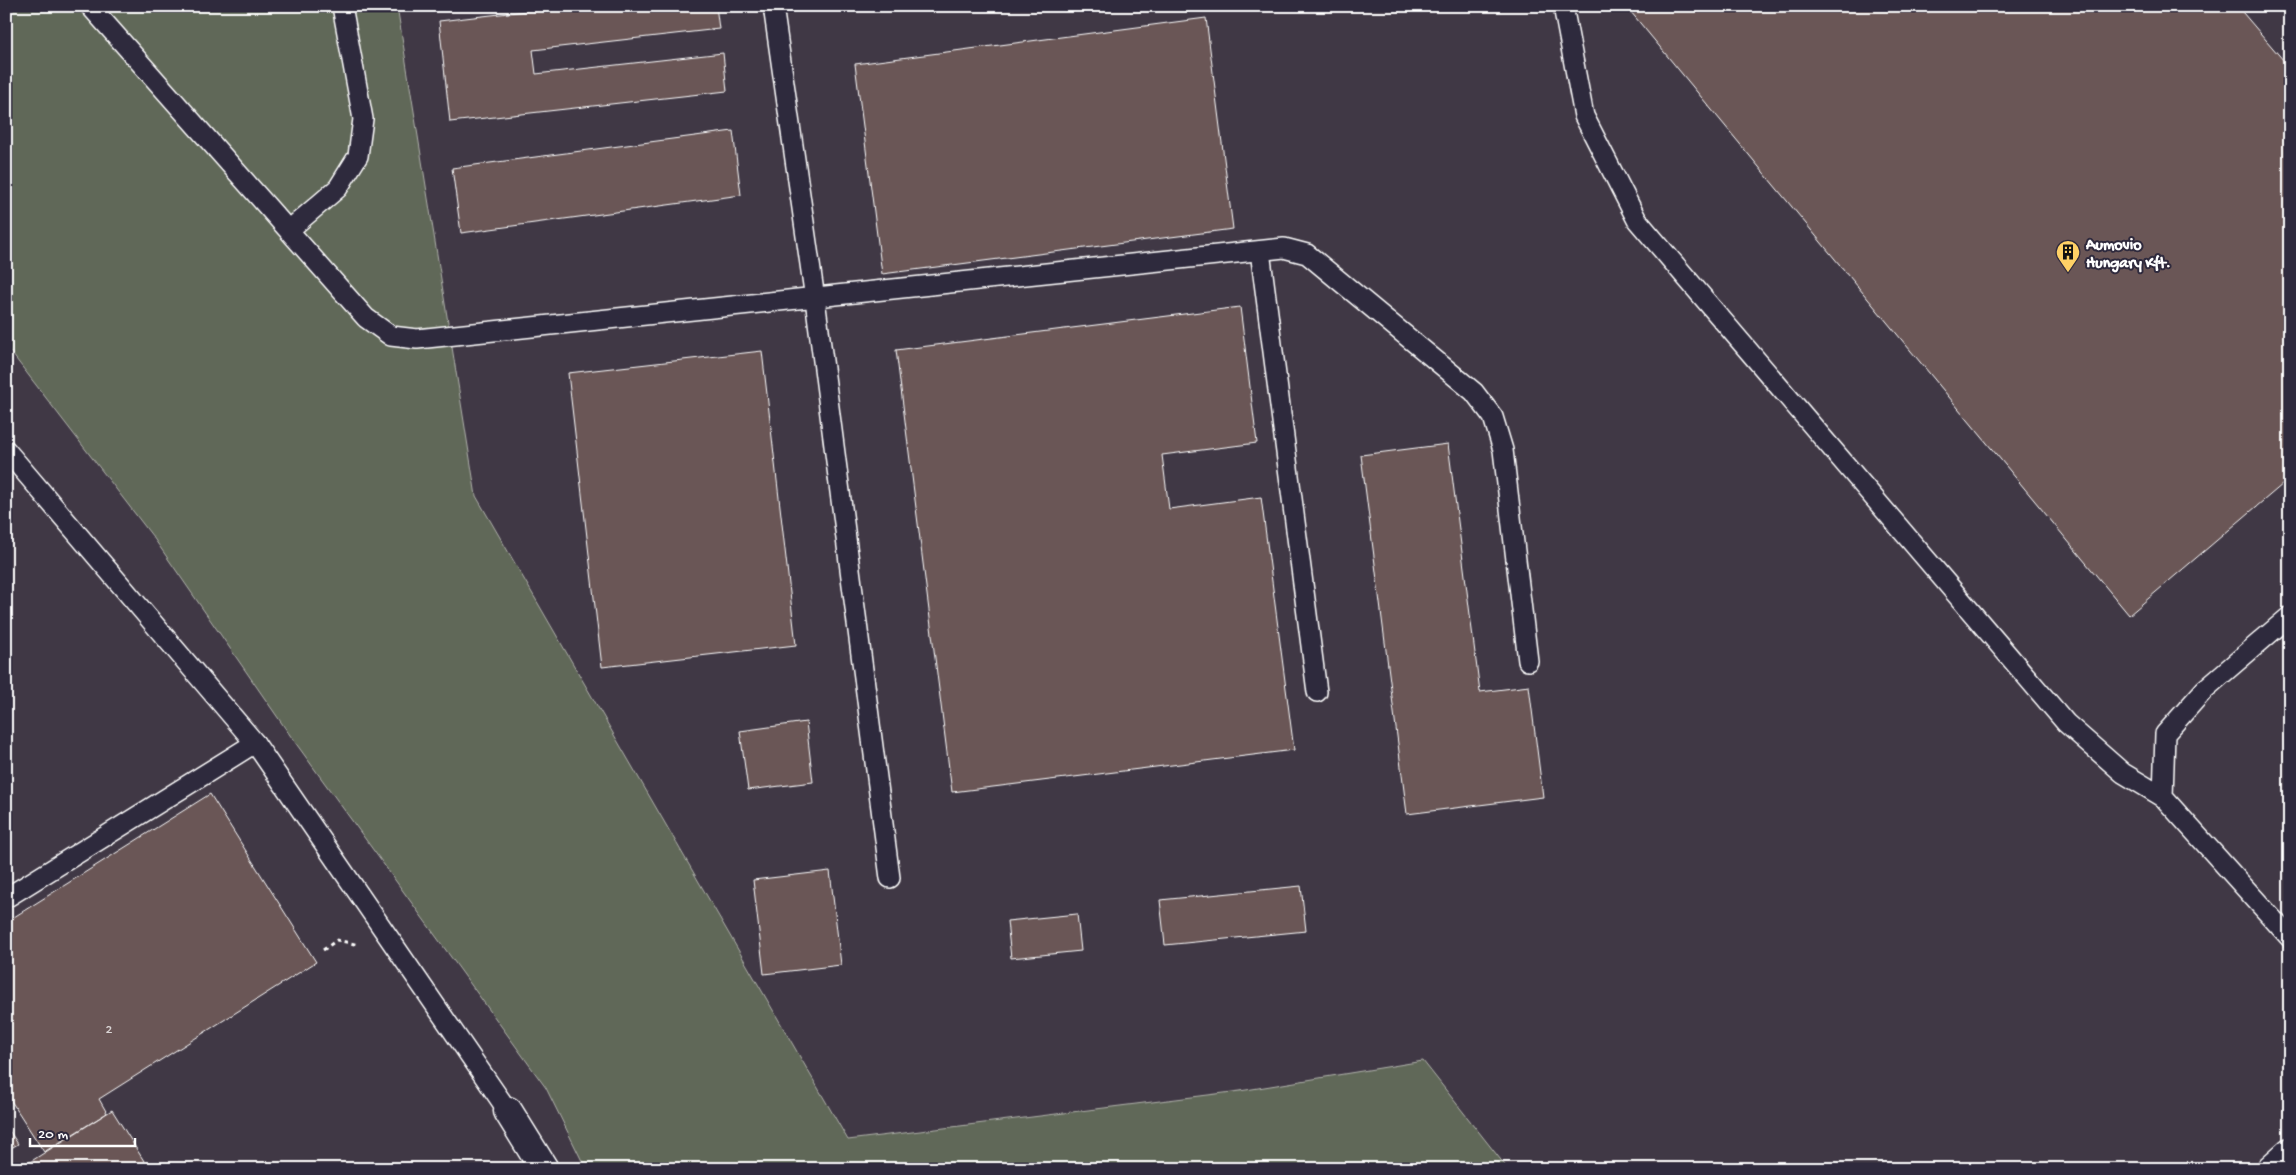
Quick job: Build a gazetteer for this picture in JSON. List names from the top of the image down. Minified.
{"places":{"building":["Aumovio Hungary Kft."]},"house_numbers":["2"],"scale_bar":"20 m"}
